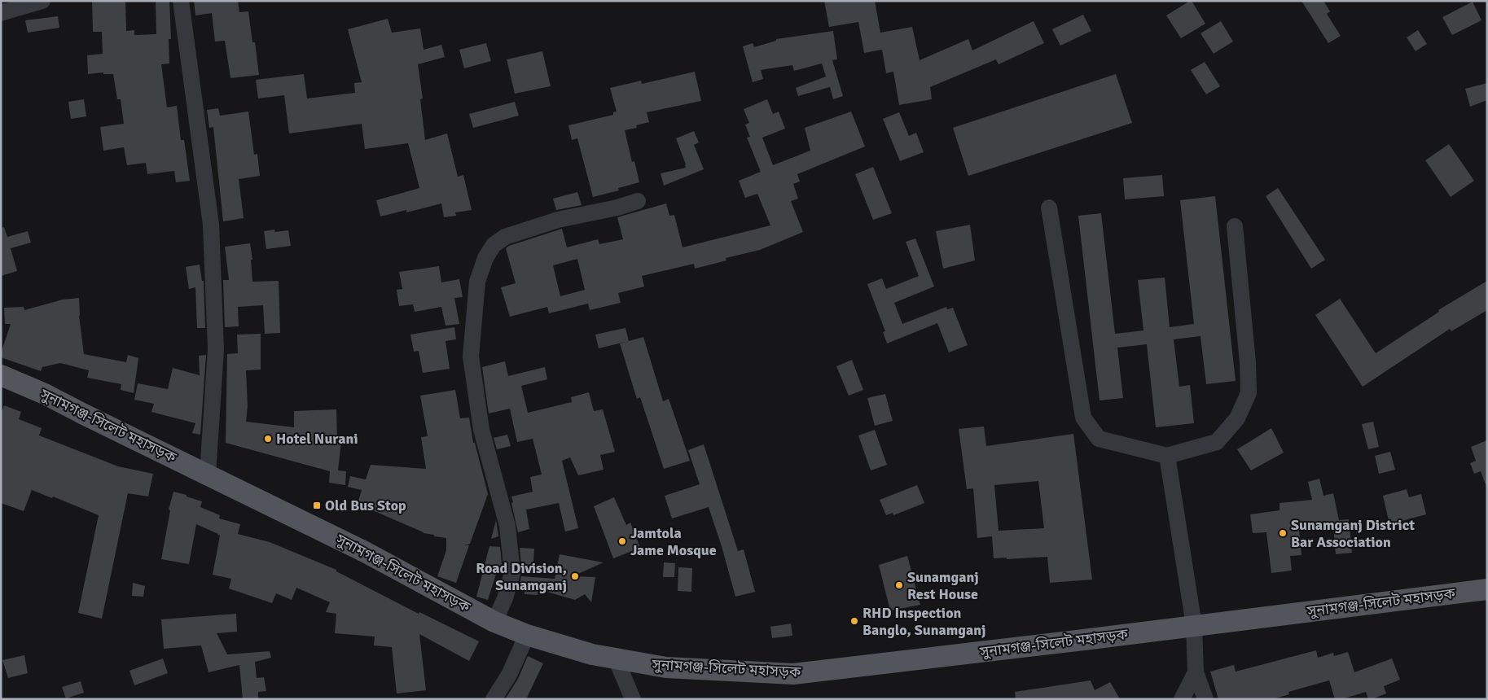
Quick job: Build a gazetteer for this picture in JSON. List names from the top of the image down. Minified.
{"streets":{"main road":["সুনামগঞ্জ-সিলেট মহাসড়ক"]},"places":{"other":["Hotel Nurani","Sunamganj District Bar Association","Jamtola Jame Mosque","Road Division, Sunamganj","Sunamganj Rest House","RHD Inspection Banglo, Sunamganj"],"transit":["Old Bus Stop"]}}
